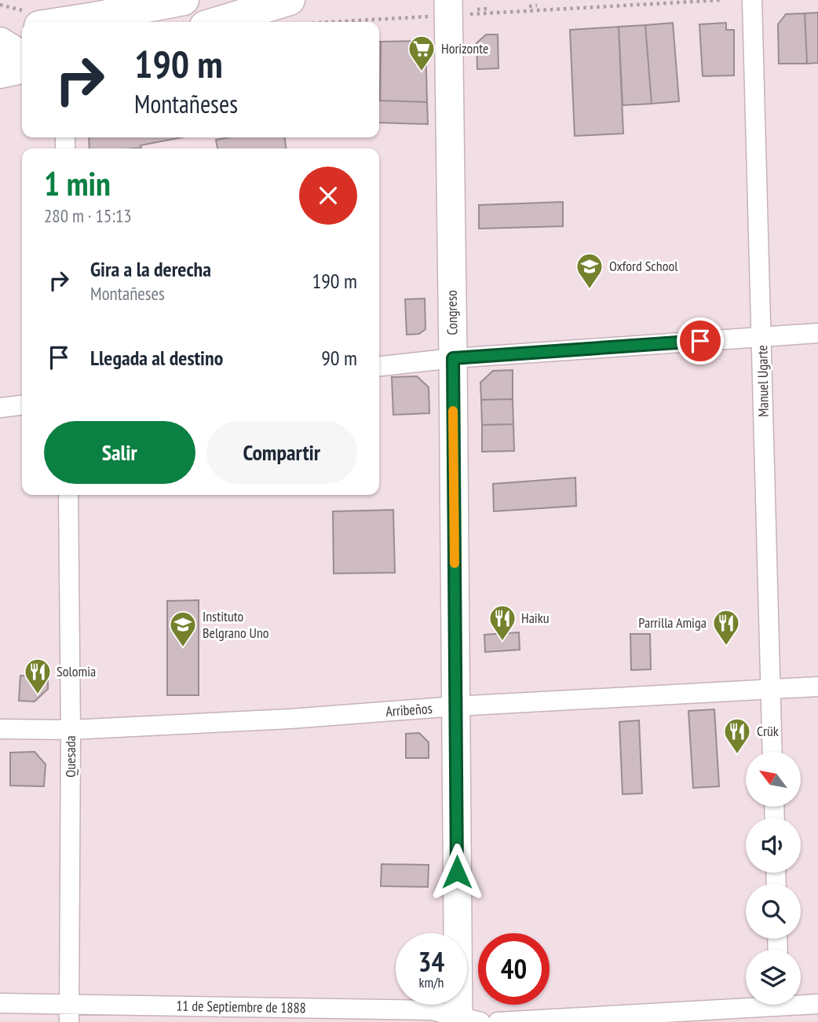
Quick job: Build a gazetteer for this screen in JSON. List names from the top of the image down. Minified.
{"streets":{"street":["Congreso","Manuel Ugarte","Arribeños","Quesada","11 de Septiembre de 1888"]},"crossings":[["Congreso","Arribeños"],["Congreso","11 de Septiembre de 1888"],["Manuel Ugarte","Arribeños"],["Arribeños","Quesada"],["Quesada","11 de Septiembre de 1888"]],"places":{"supermarket":["Horizonte"],"school or university":["Oxford School","Instituto Belgrano Uno"],"restaurant":["Haiku","Parrilla Amiga","Solomia","Crük"]},"north":"top left","page":{"turn":["190 m","Montañeses"],"heading":["1 min","280 m · 15:13"],"list":[{"name":"Gira a la derecha","note":"Montañeses","value":"190 m"},{"name":"Llegada al destino","value":"90 m"}],"buttons":["Salir","Compartir"],"speed":"34 km/h","limit":"40"}}
